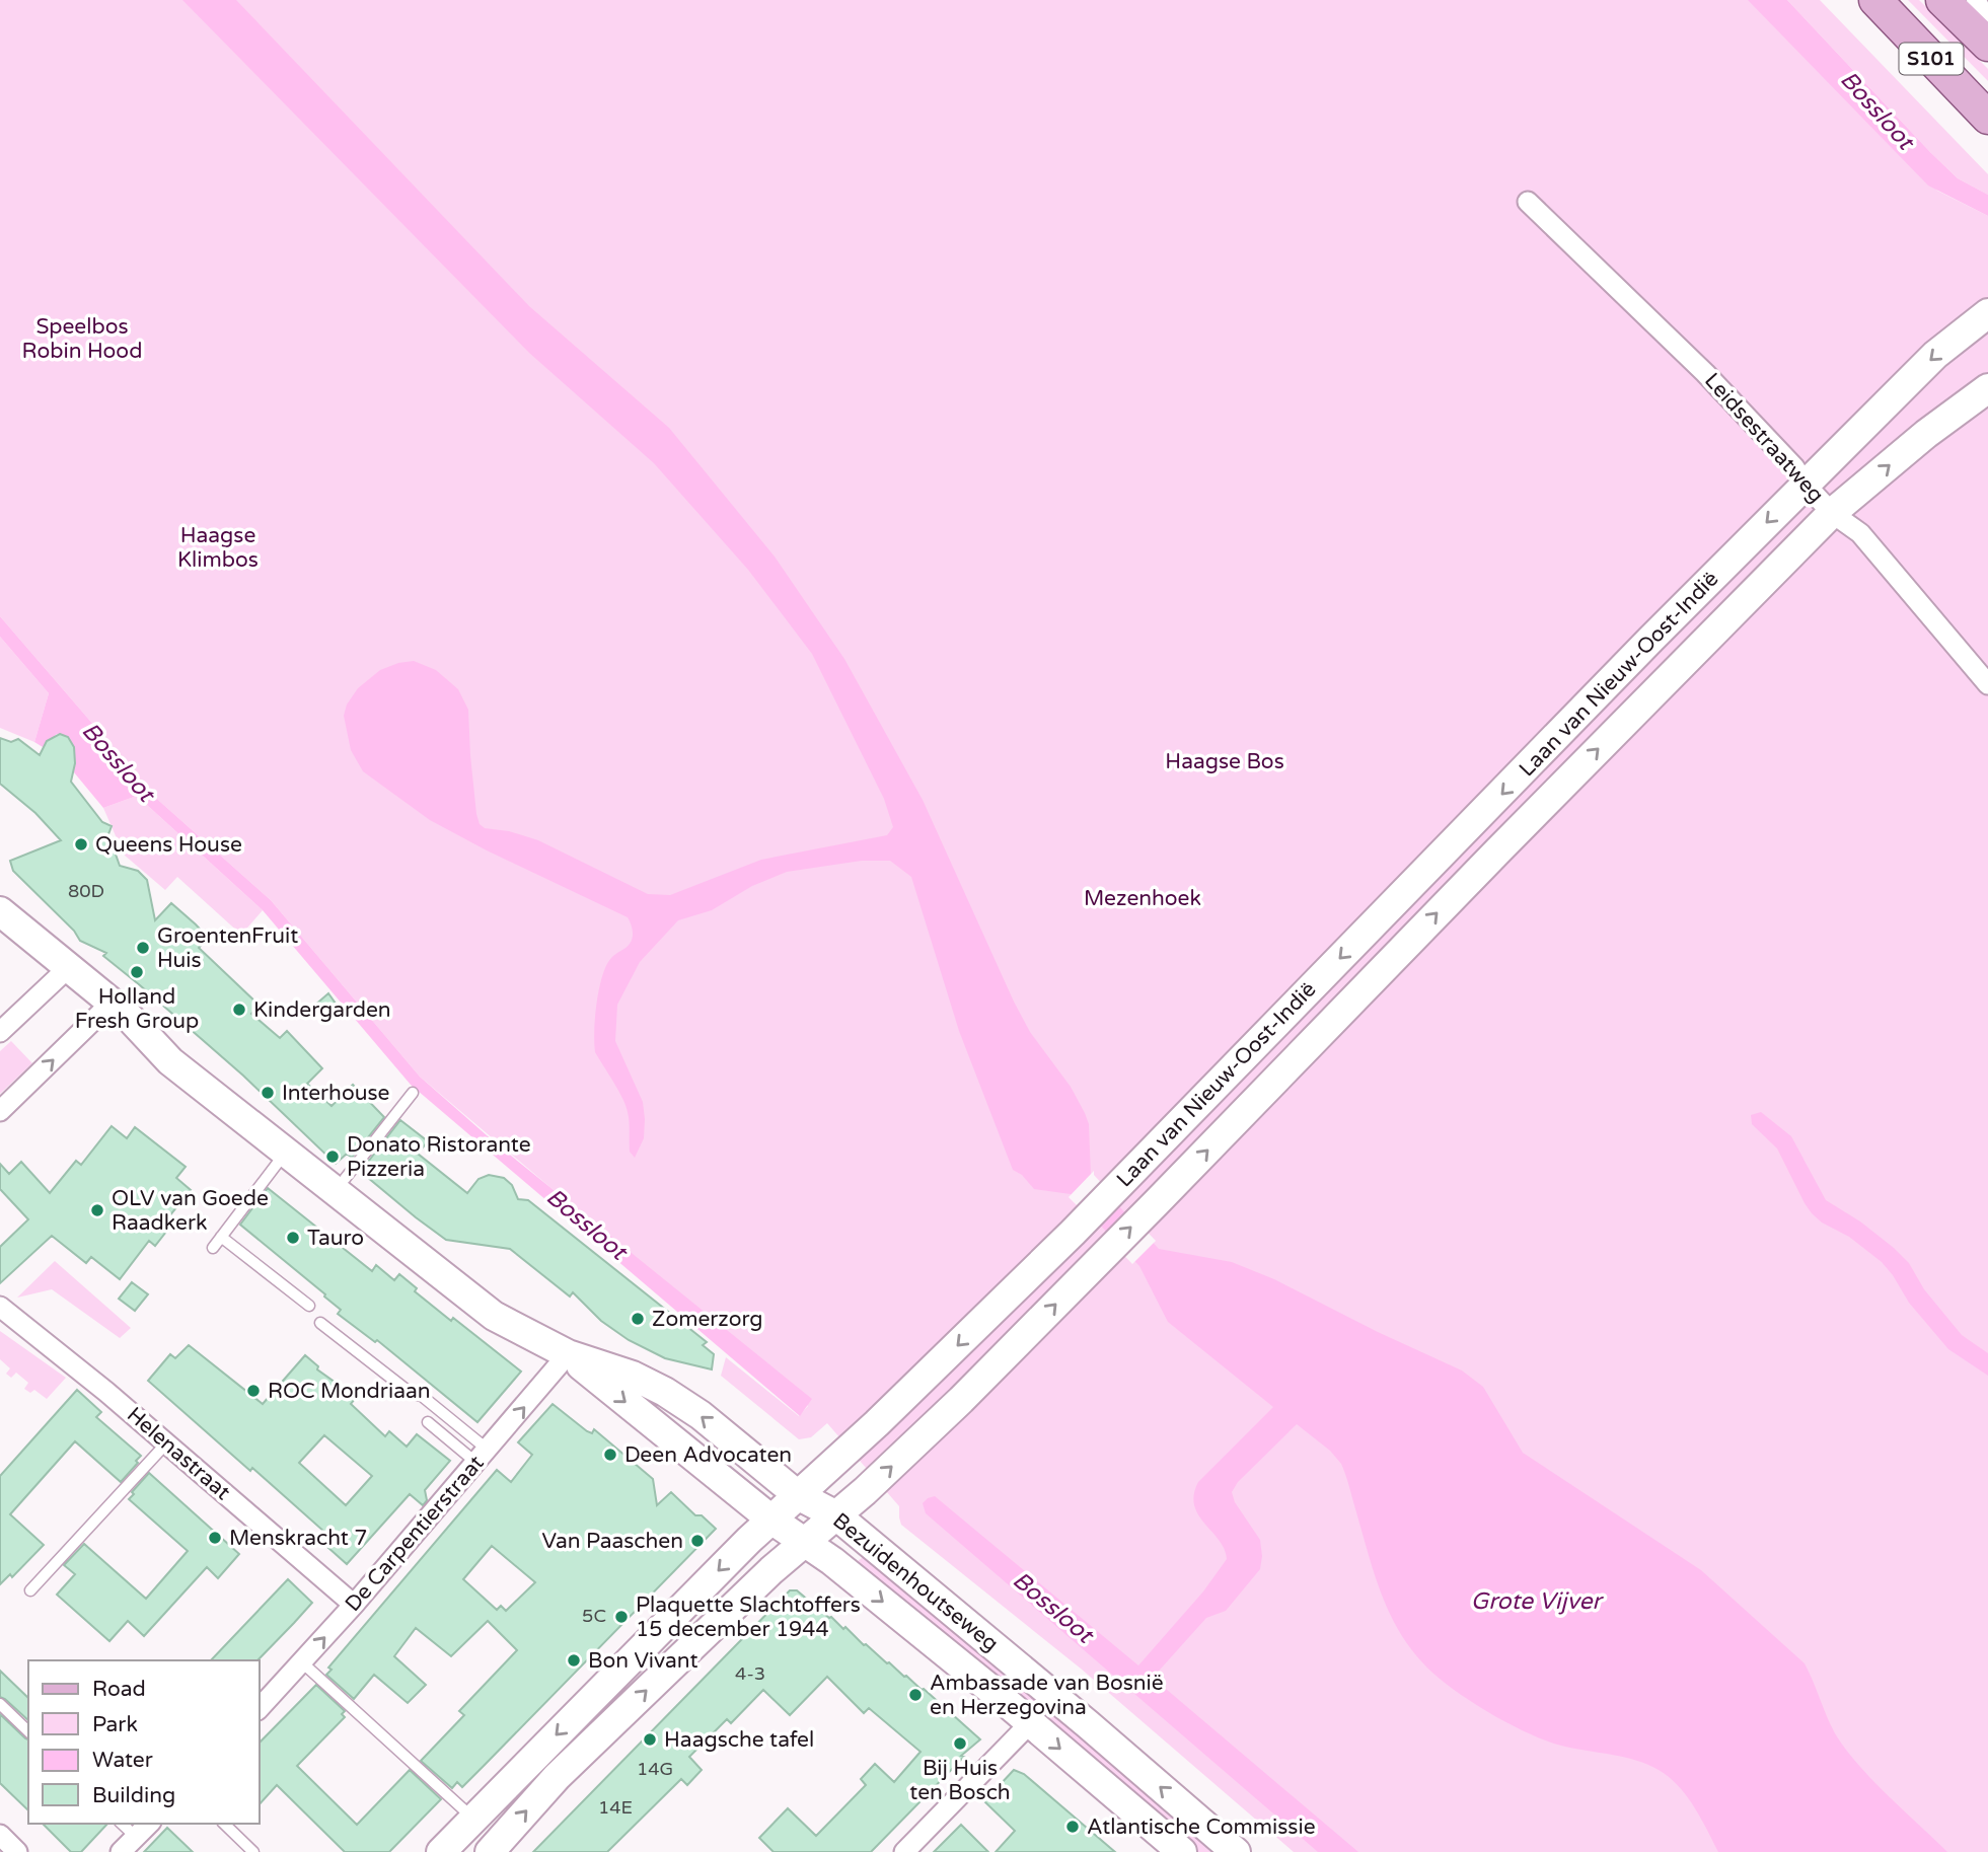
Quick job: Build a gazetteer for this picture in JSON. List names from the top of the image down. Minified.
{"streets":{"main road":["S101","Laan van Nieuw-Oost-Indië","Bezuidenhoutseweg"],"street":["Leidsestraatweg","Helenastraat","De Carpentierstraat"]},"crossings":[["Leidsestraatweg","Laan van Nieuw-Oost-Indië"],["Laan van Nieuw-Oost-Indië","Bezuidenhoutseweg"],["Helenastraat","De Carpentierstraat"],["De Carpentierstraat","Bezuidenhoutseweg"]],"one_way":["De Carpentierstraat"],"water":["Bossloot","Grote Vijver"],"parks":["Speelbos Robin Hood","Haagse Klimbos","Haagse Bos","Mezenhoek"],"places":["Queens House","GroentenFruit Huis","Holland Fresh Group","Kindergarden","Interhouse","Donato Ristorante Pizzeria","OLV van Goede Raadkerk","Tauro","Zomerzorg","ROC Mondriaan","Deen Advocaten","Menskracht 7","Van Paaschen","Plaquette Slachtoffers 15 december 1944","Bon Vivant","Ambassade van Bosnië en Herzegovina","Haagsche tafel","Bij Huis ten Bosch","Atlantische Commissie"],"house_numbers":["80D","5C","4-3","14G","14E"],"legend":["Road","Park","Water","Building"]}
